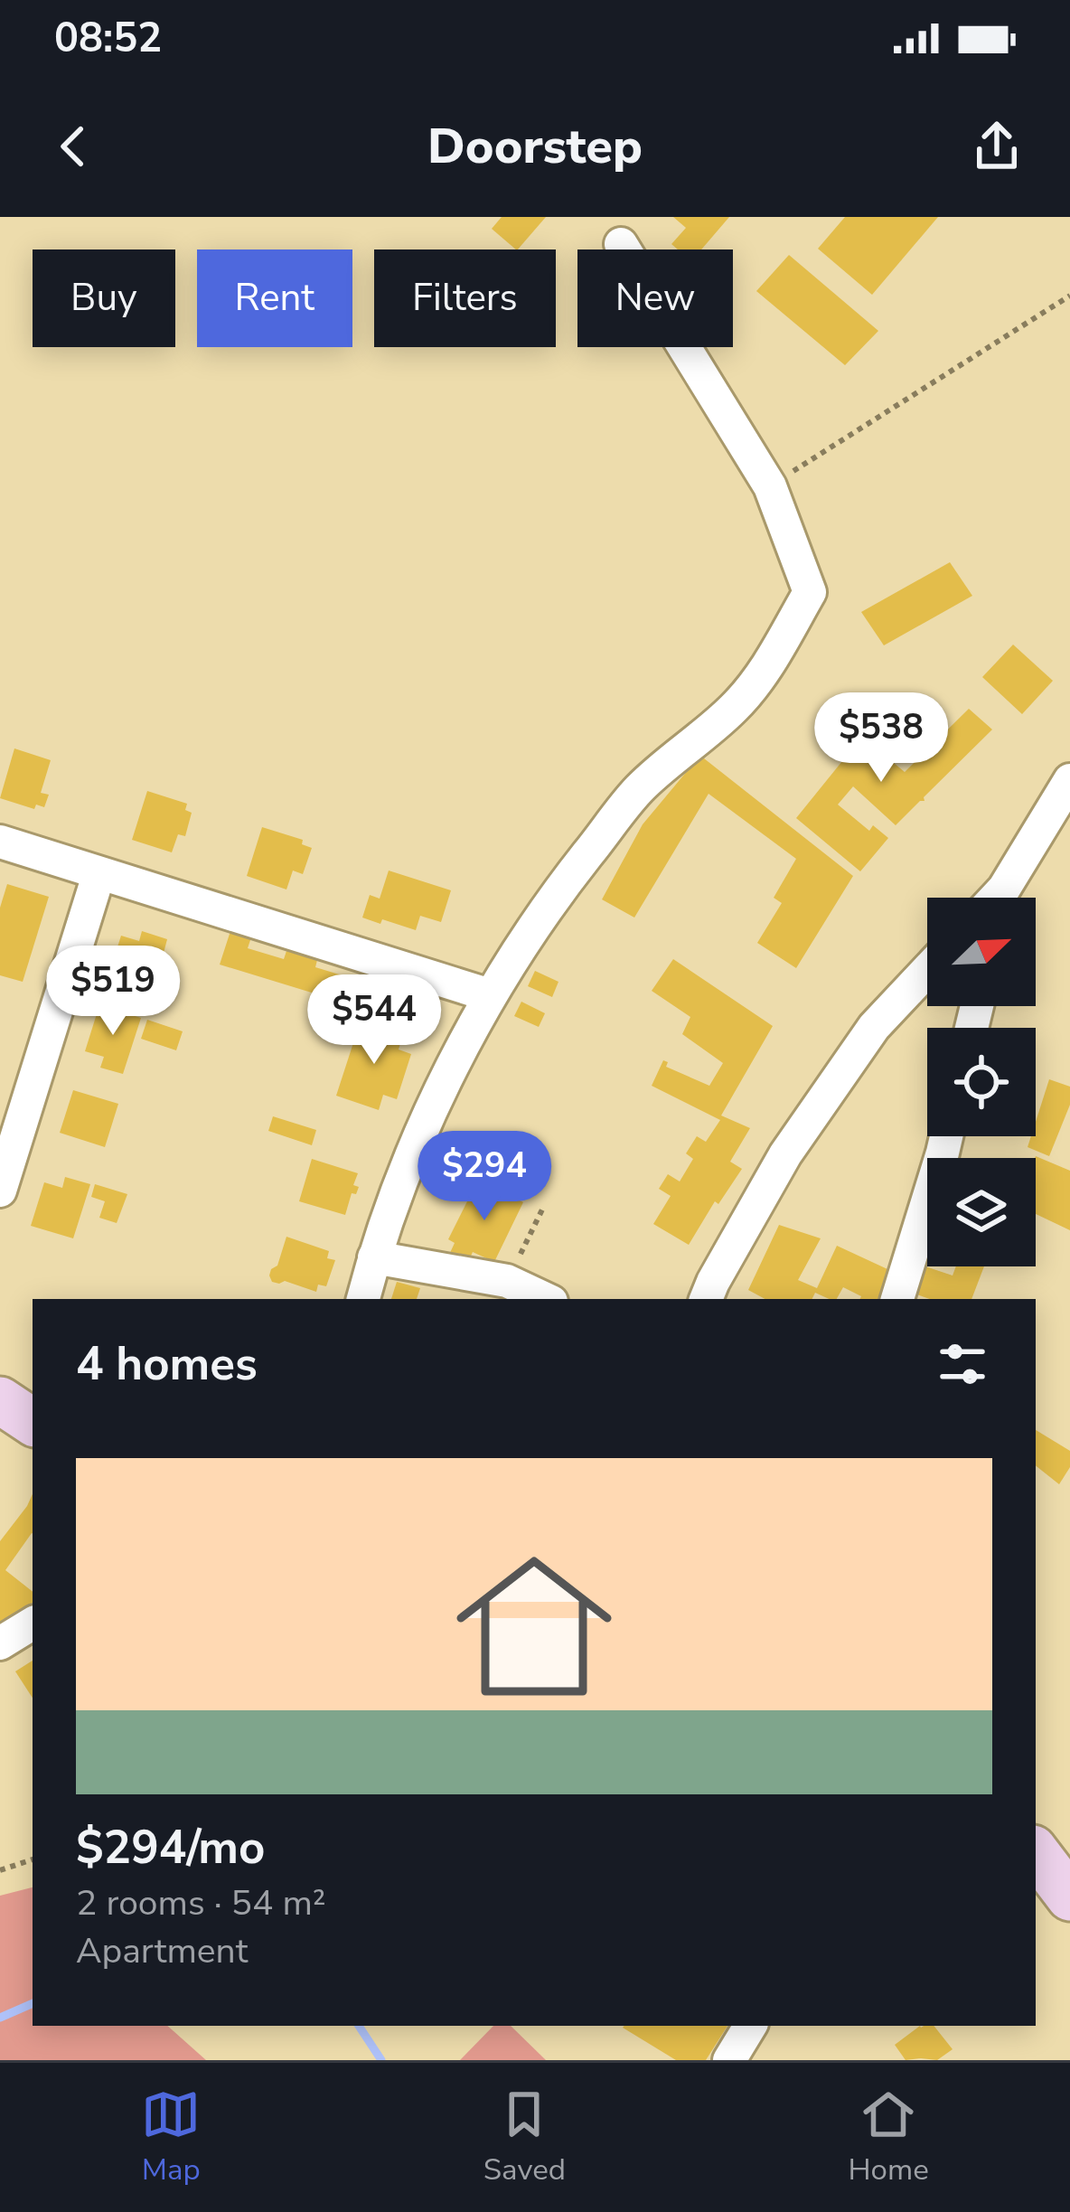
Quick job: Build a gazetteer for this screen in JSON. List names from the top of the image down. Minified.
{"north":"top right","page":{"status":"08:52","header":"Doorstep","chip":["Buy","Rent","Filters","New"],"price":["$538","$519","$544","$294"],"heading":"4 homes","list":[{"name":"$294/mo","note":"2 rooms · 54 m² · Apartment"}],"tabs":["Map","Saved","Home"]}}
